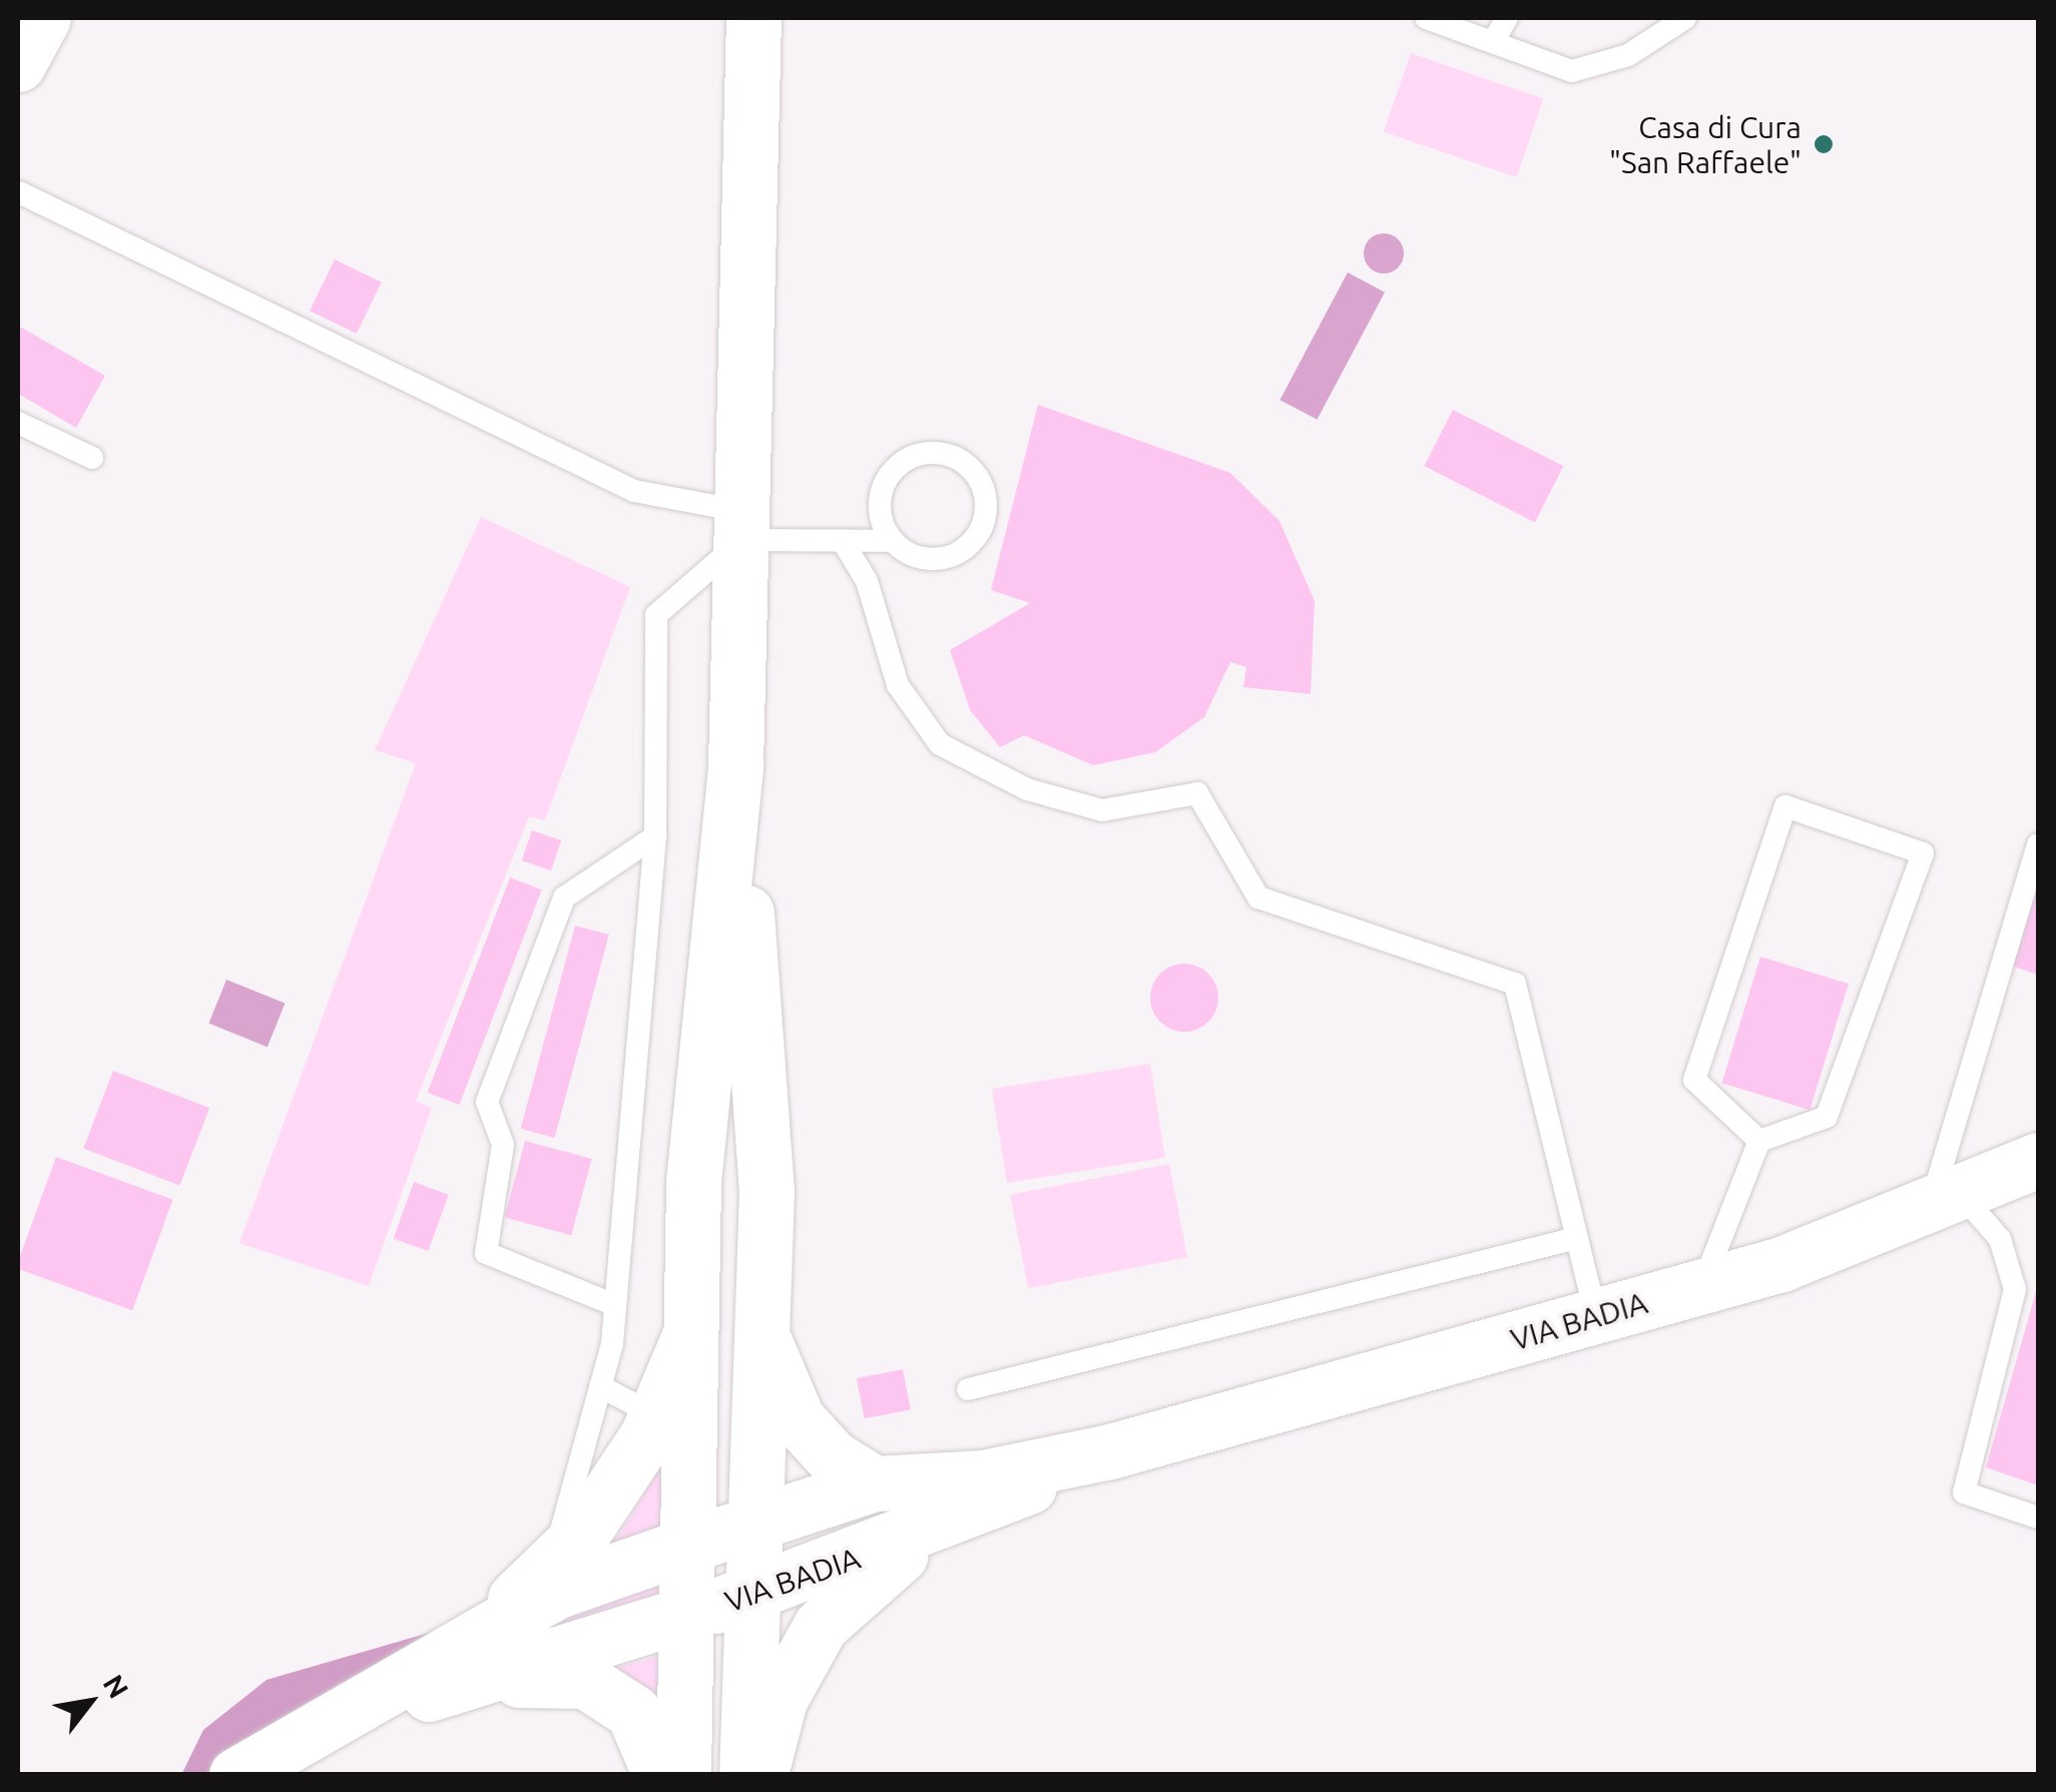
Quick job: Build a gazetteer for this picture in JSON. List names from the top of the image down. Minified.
{"streets":{"main road":["VIA BADIA"]},"places":["Casa di Cura \"San Raffaele\""],"north":"top right"}
